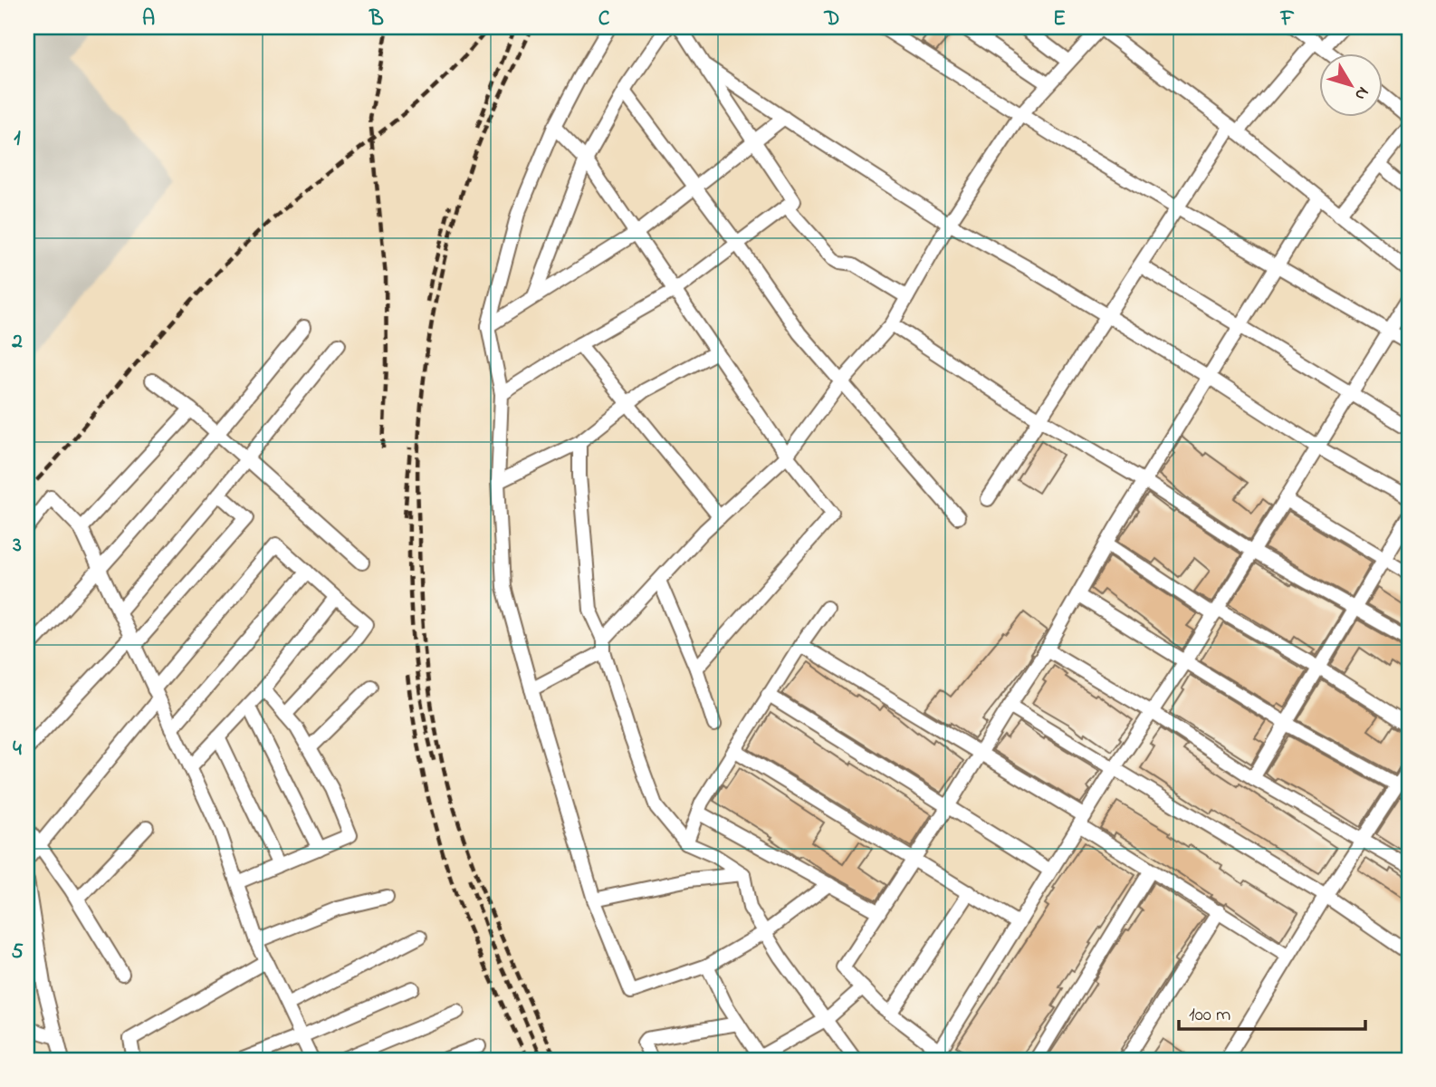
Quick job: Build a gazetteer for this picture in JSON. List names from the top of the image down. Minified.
{"scale_bar":"100 m","north":"bottom right","grid":{"columns":["A","B","C","D","E","F"],"rows":["1","2","3","4","5"]}}
